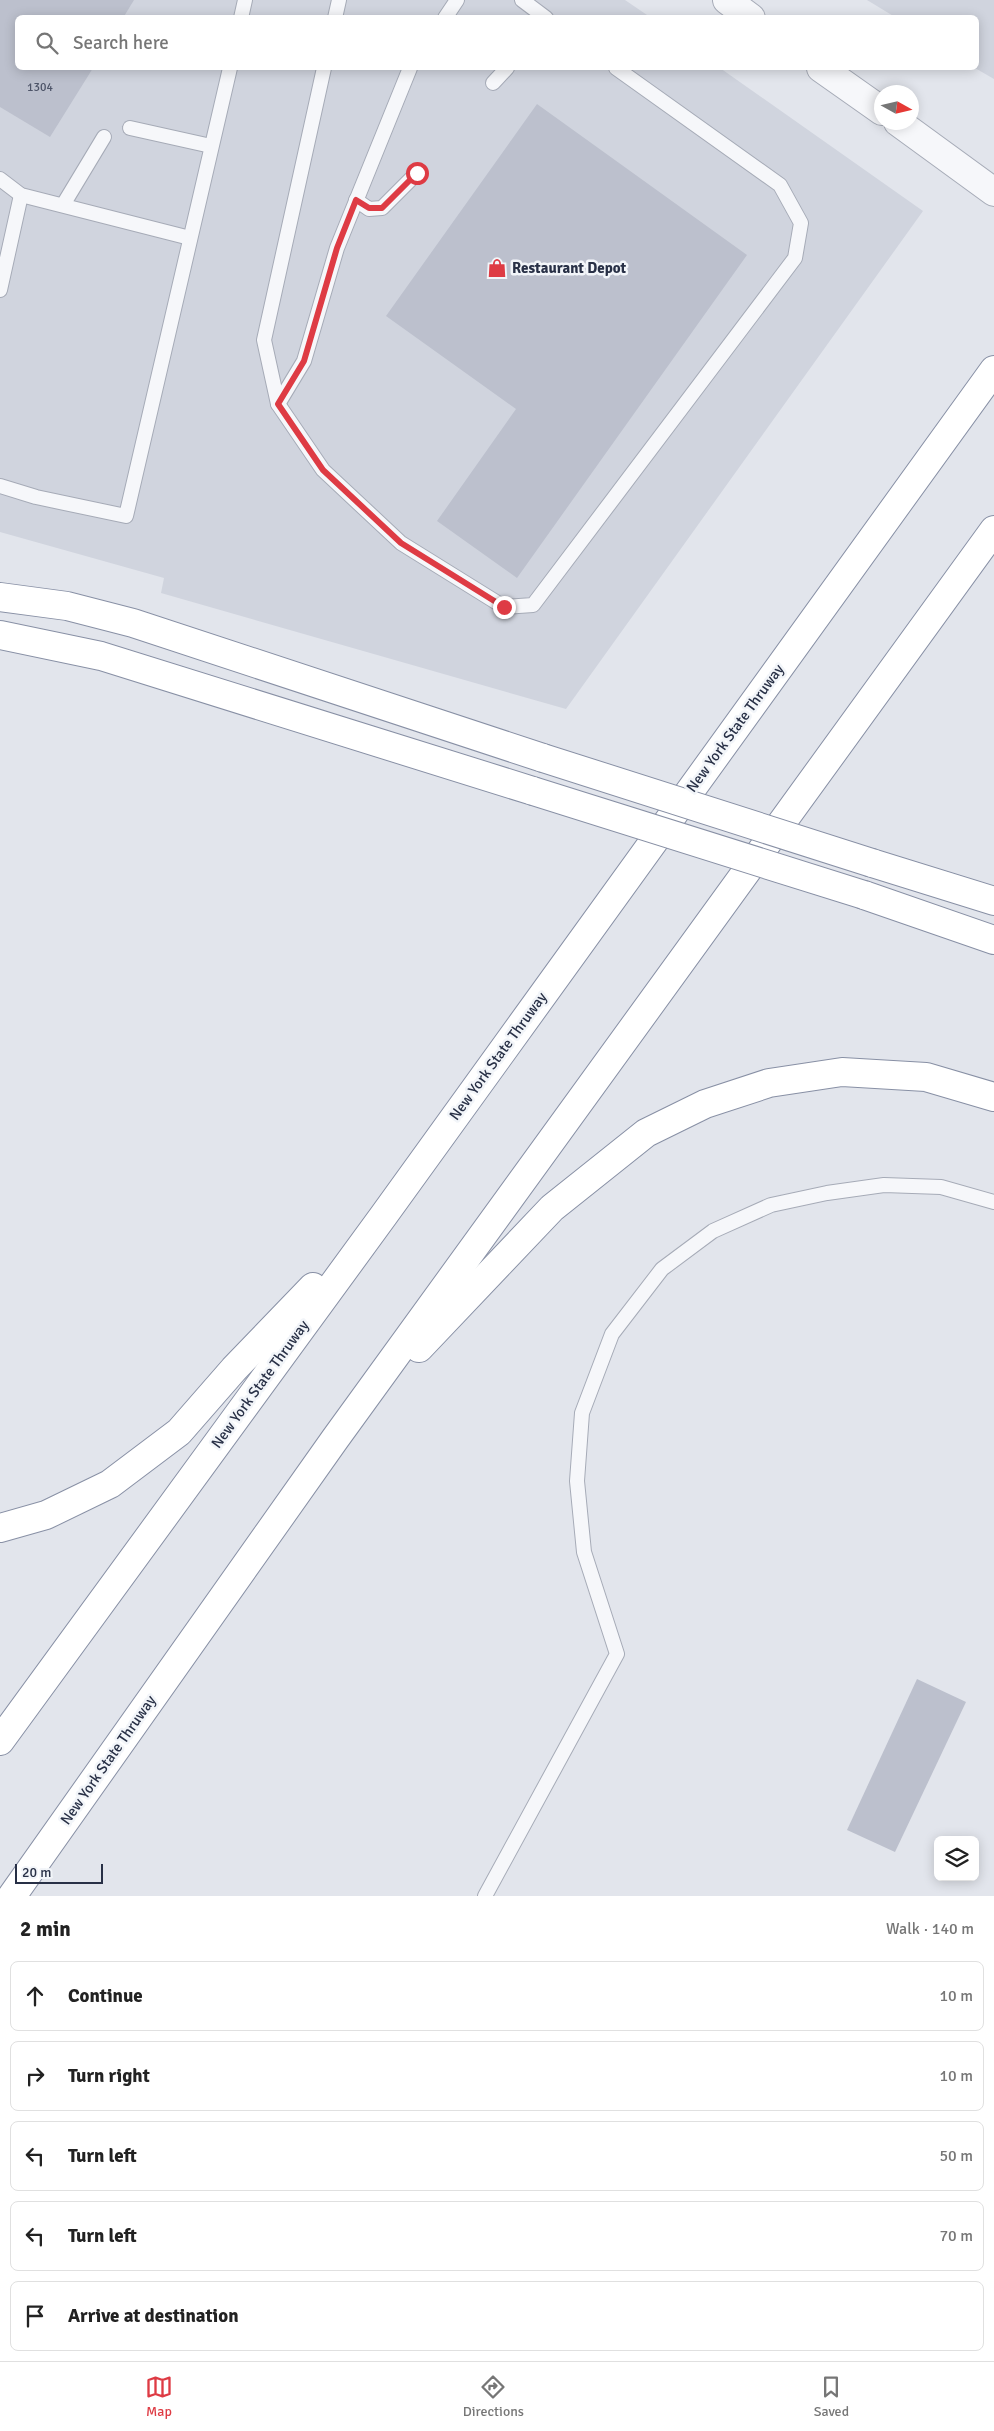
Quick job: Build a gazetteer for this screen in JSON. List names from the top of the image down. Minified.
{"streets":{"highway":["New York State Thruway"]},"places":{"shop":["Restaurant Depot"]},"house_numbers":["1304"],"scale_bar":"20 m","north":"right","page":{"search":"Search here","scale":"20 m","heading":["2 min","Walk · 140 m"],"list":[["Continue","10 m"],["Turn right","10 m"],["Turn left","50 m"],["Turn left","70 m"],"Arrive at destination"],"nav":["Map","Directions","Saved"]}}
